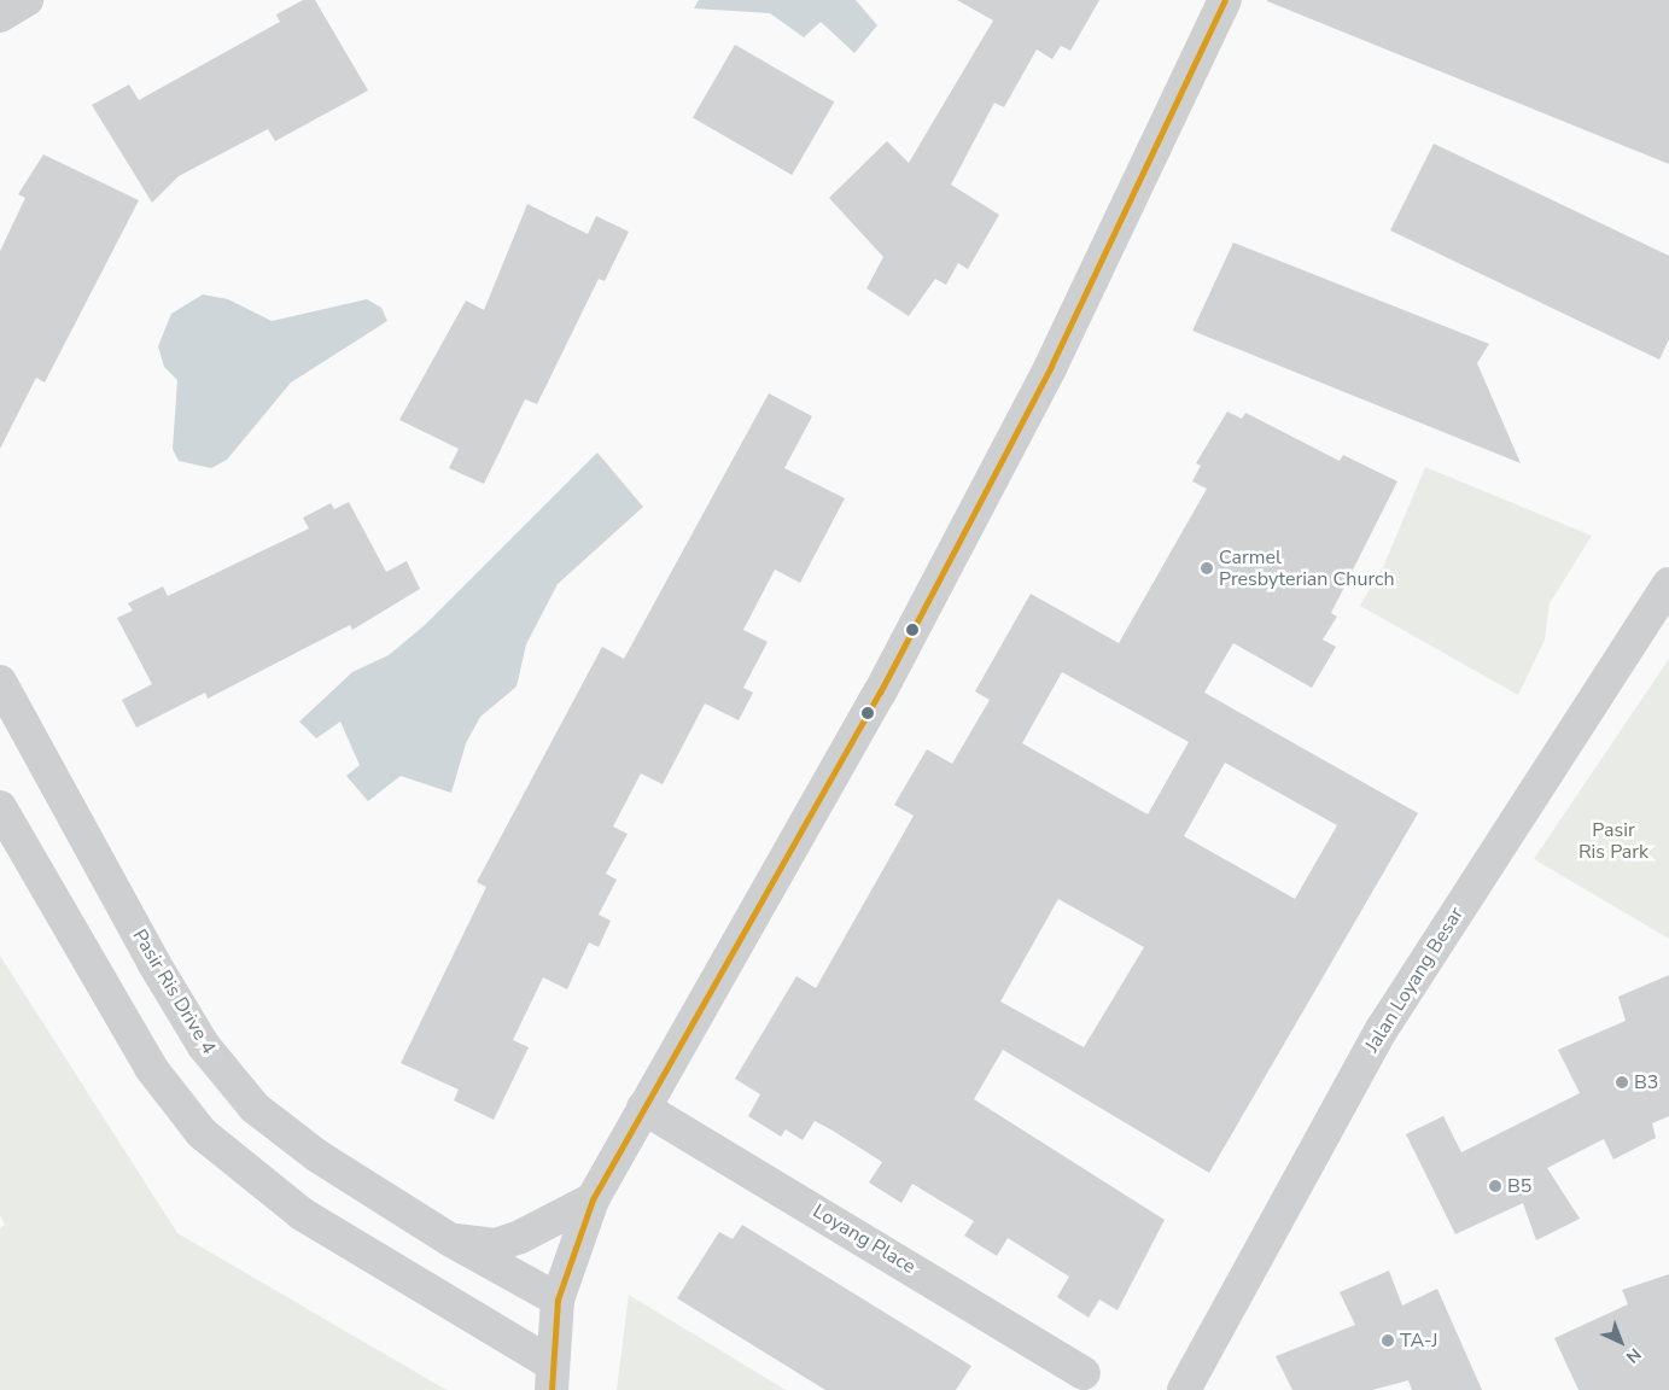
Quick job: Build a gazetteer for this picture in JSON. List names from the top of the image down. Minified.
{"streets":{"street":["Jalan Loyang Besar","Pasir Ris Drive 4","Loyang Place"]},"parks":["Pasir Ris Park"],"places":["Carmel Presbyterian Church","B3","B5","TA-J"],"north":"bottom right"}
